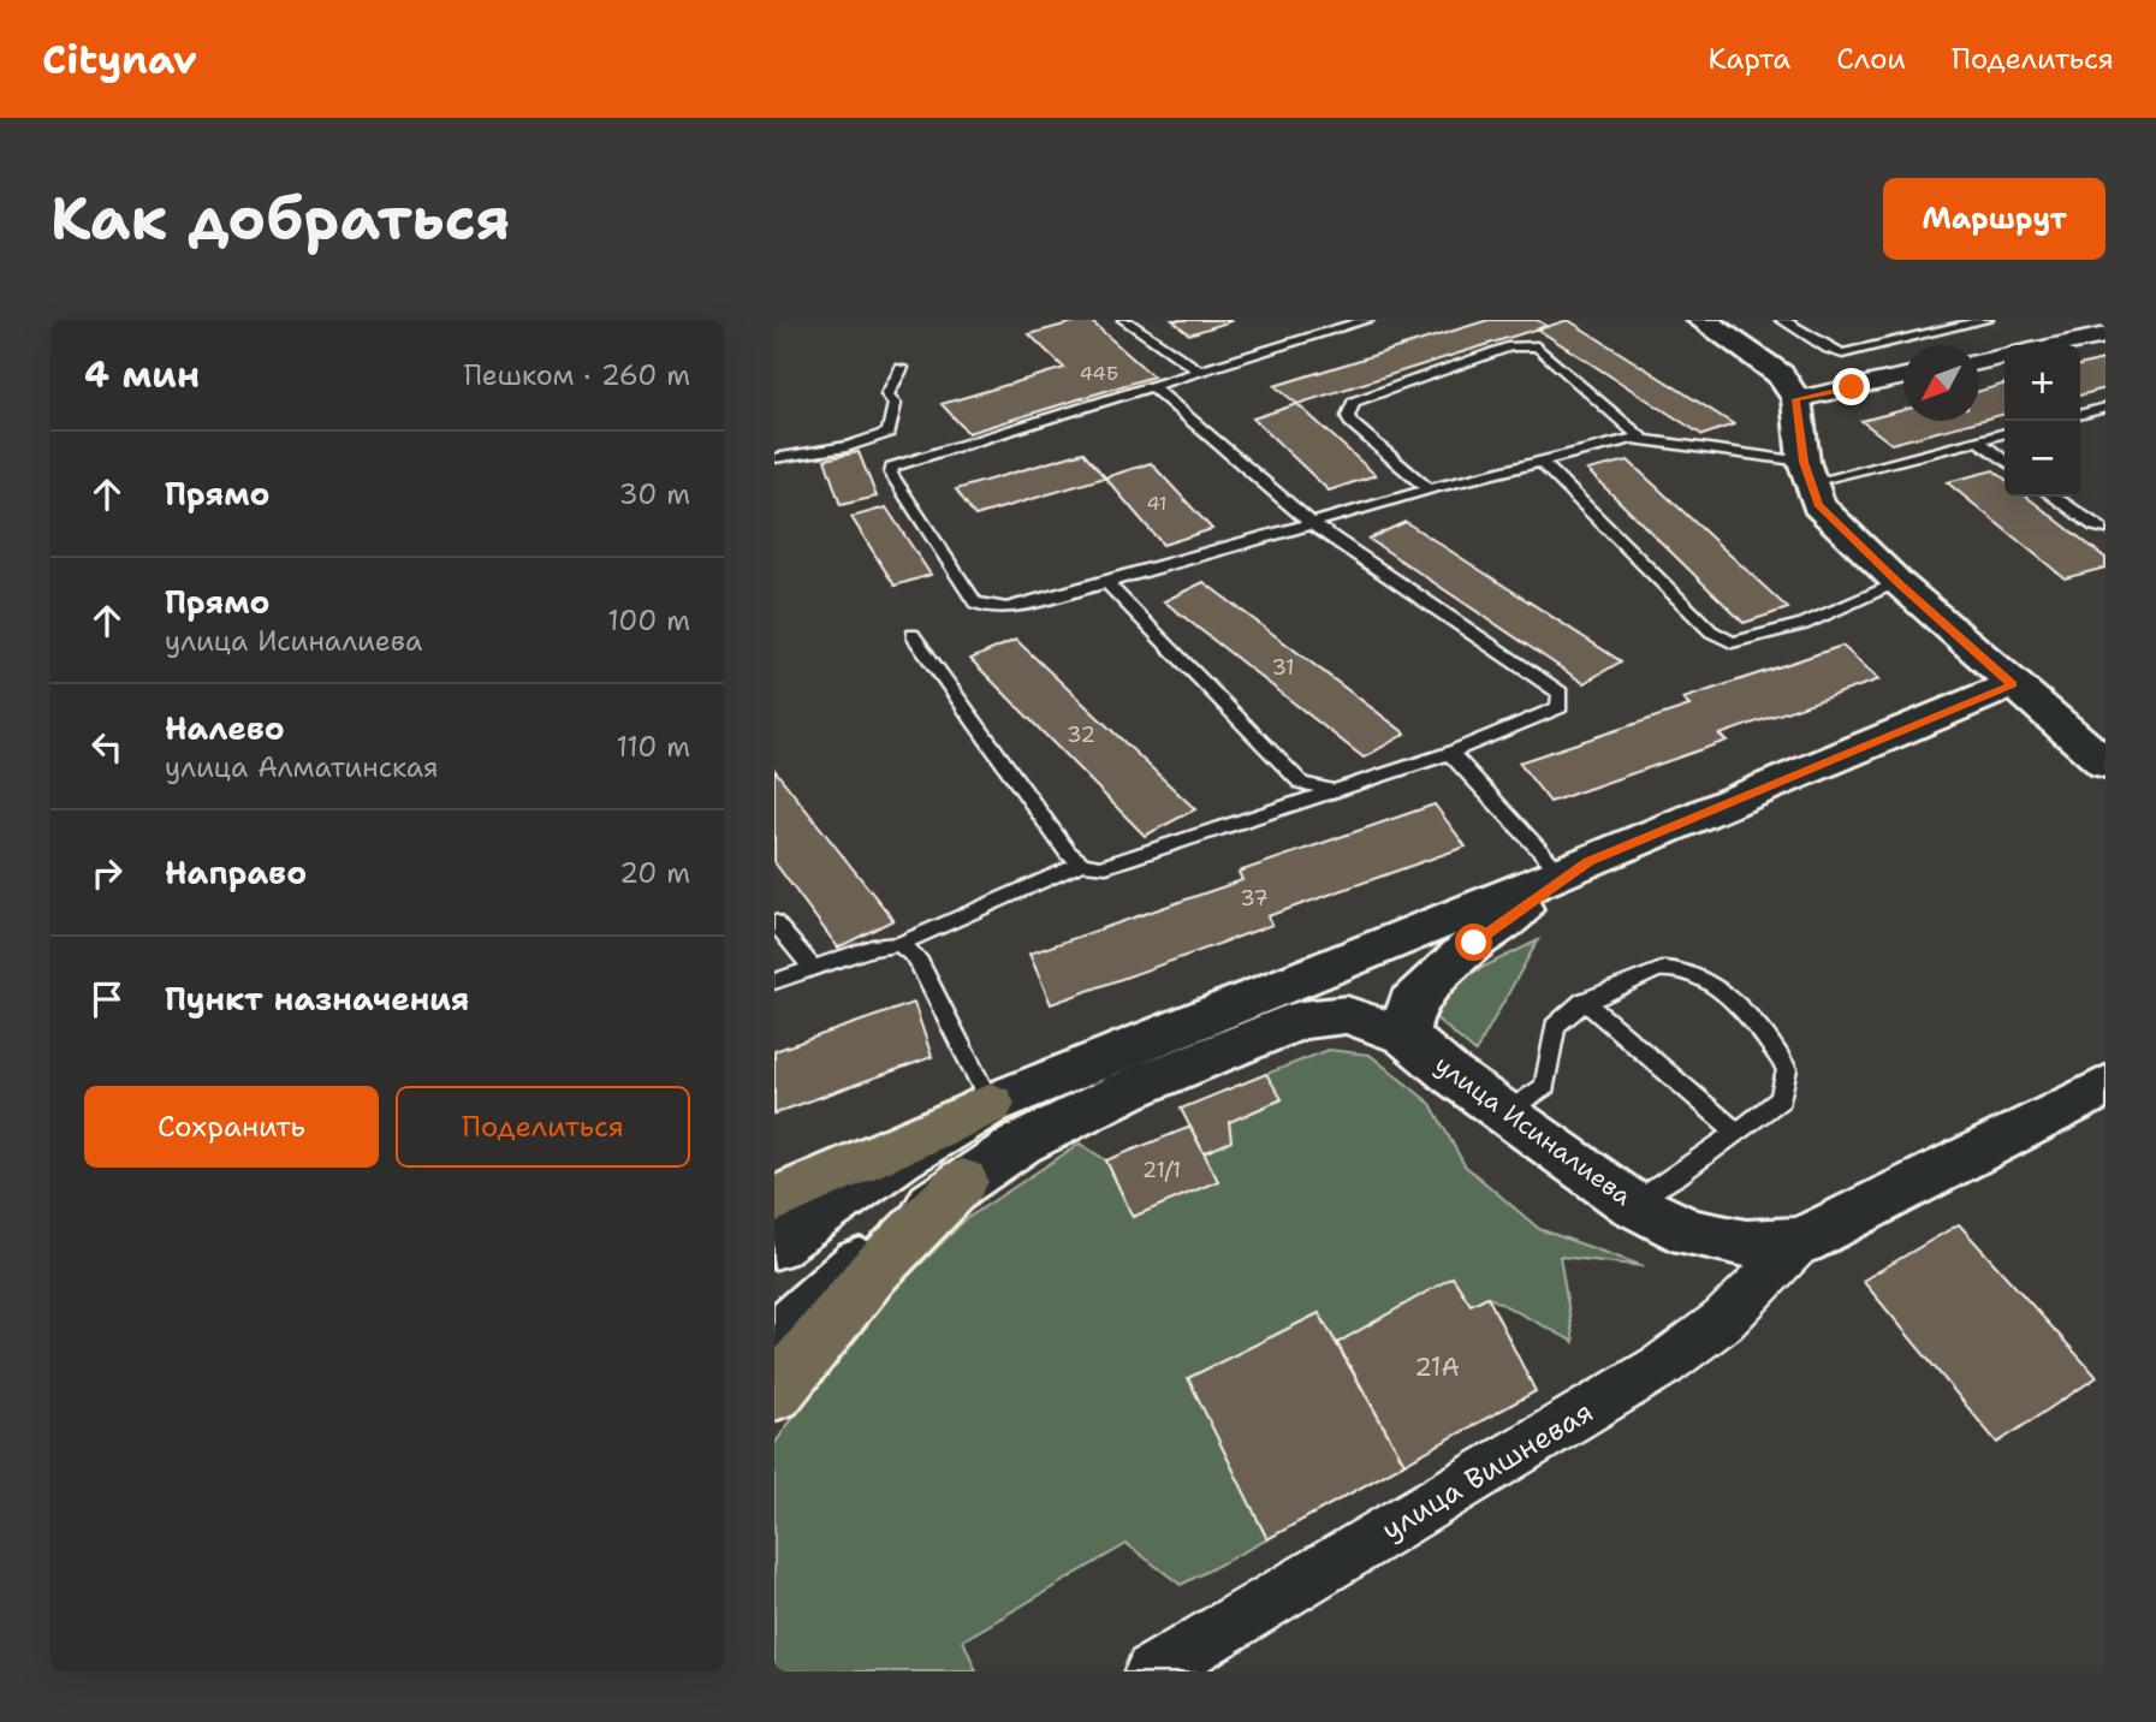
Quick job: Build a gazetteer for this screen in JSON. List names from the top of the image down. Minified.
{"streets":{"street":["улица Исиналиева","улица Вишневая"]},"crossings":[["улица Исиналиева","улица Вишневая"]],"house_numbers":["44Б","41","31","32","37","21/1","21А"],"north":"bottom left","page":{"header":"Citynav","nav":["Карта","Слои","Поделиться"],"buttons":["Маршрут",["Сохранить","Поделиться"]],"title":"Как добраться","heading":["4 мин","Пешком · 260 m"],"map_buttons":["+","−"],"list":[["Прямо","30 m"],["Прямо","улица Исиналиева","100 m"],["Налево","улица Алматинская","110 m"],["Направо","20 m"],"Пункт назначения"]}}
